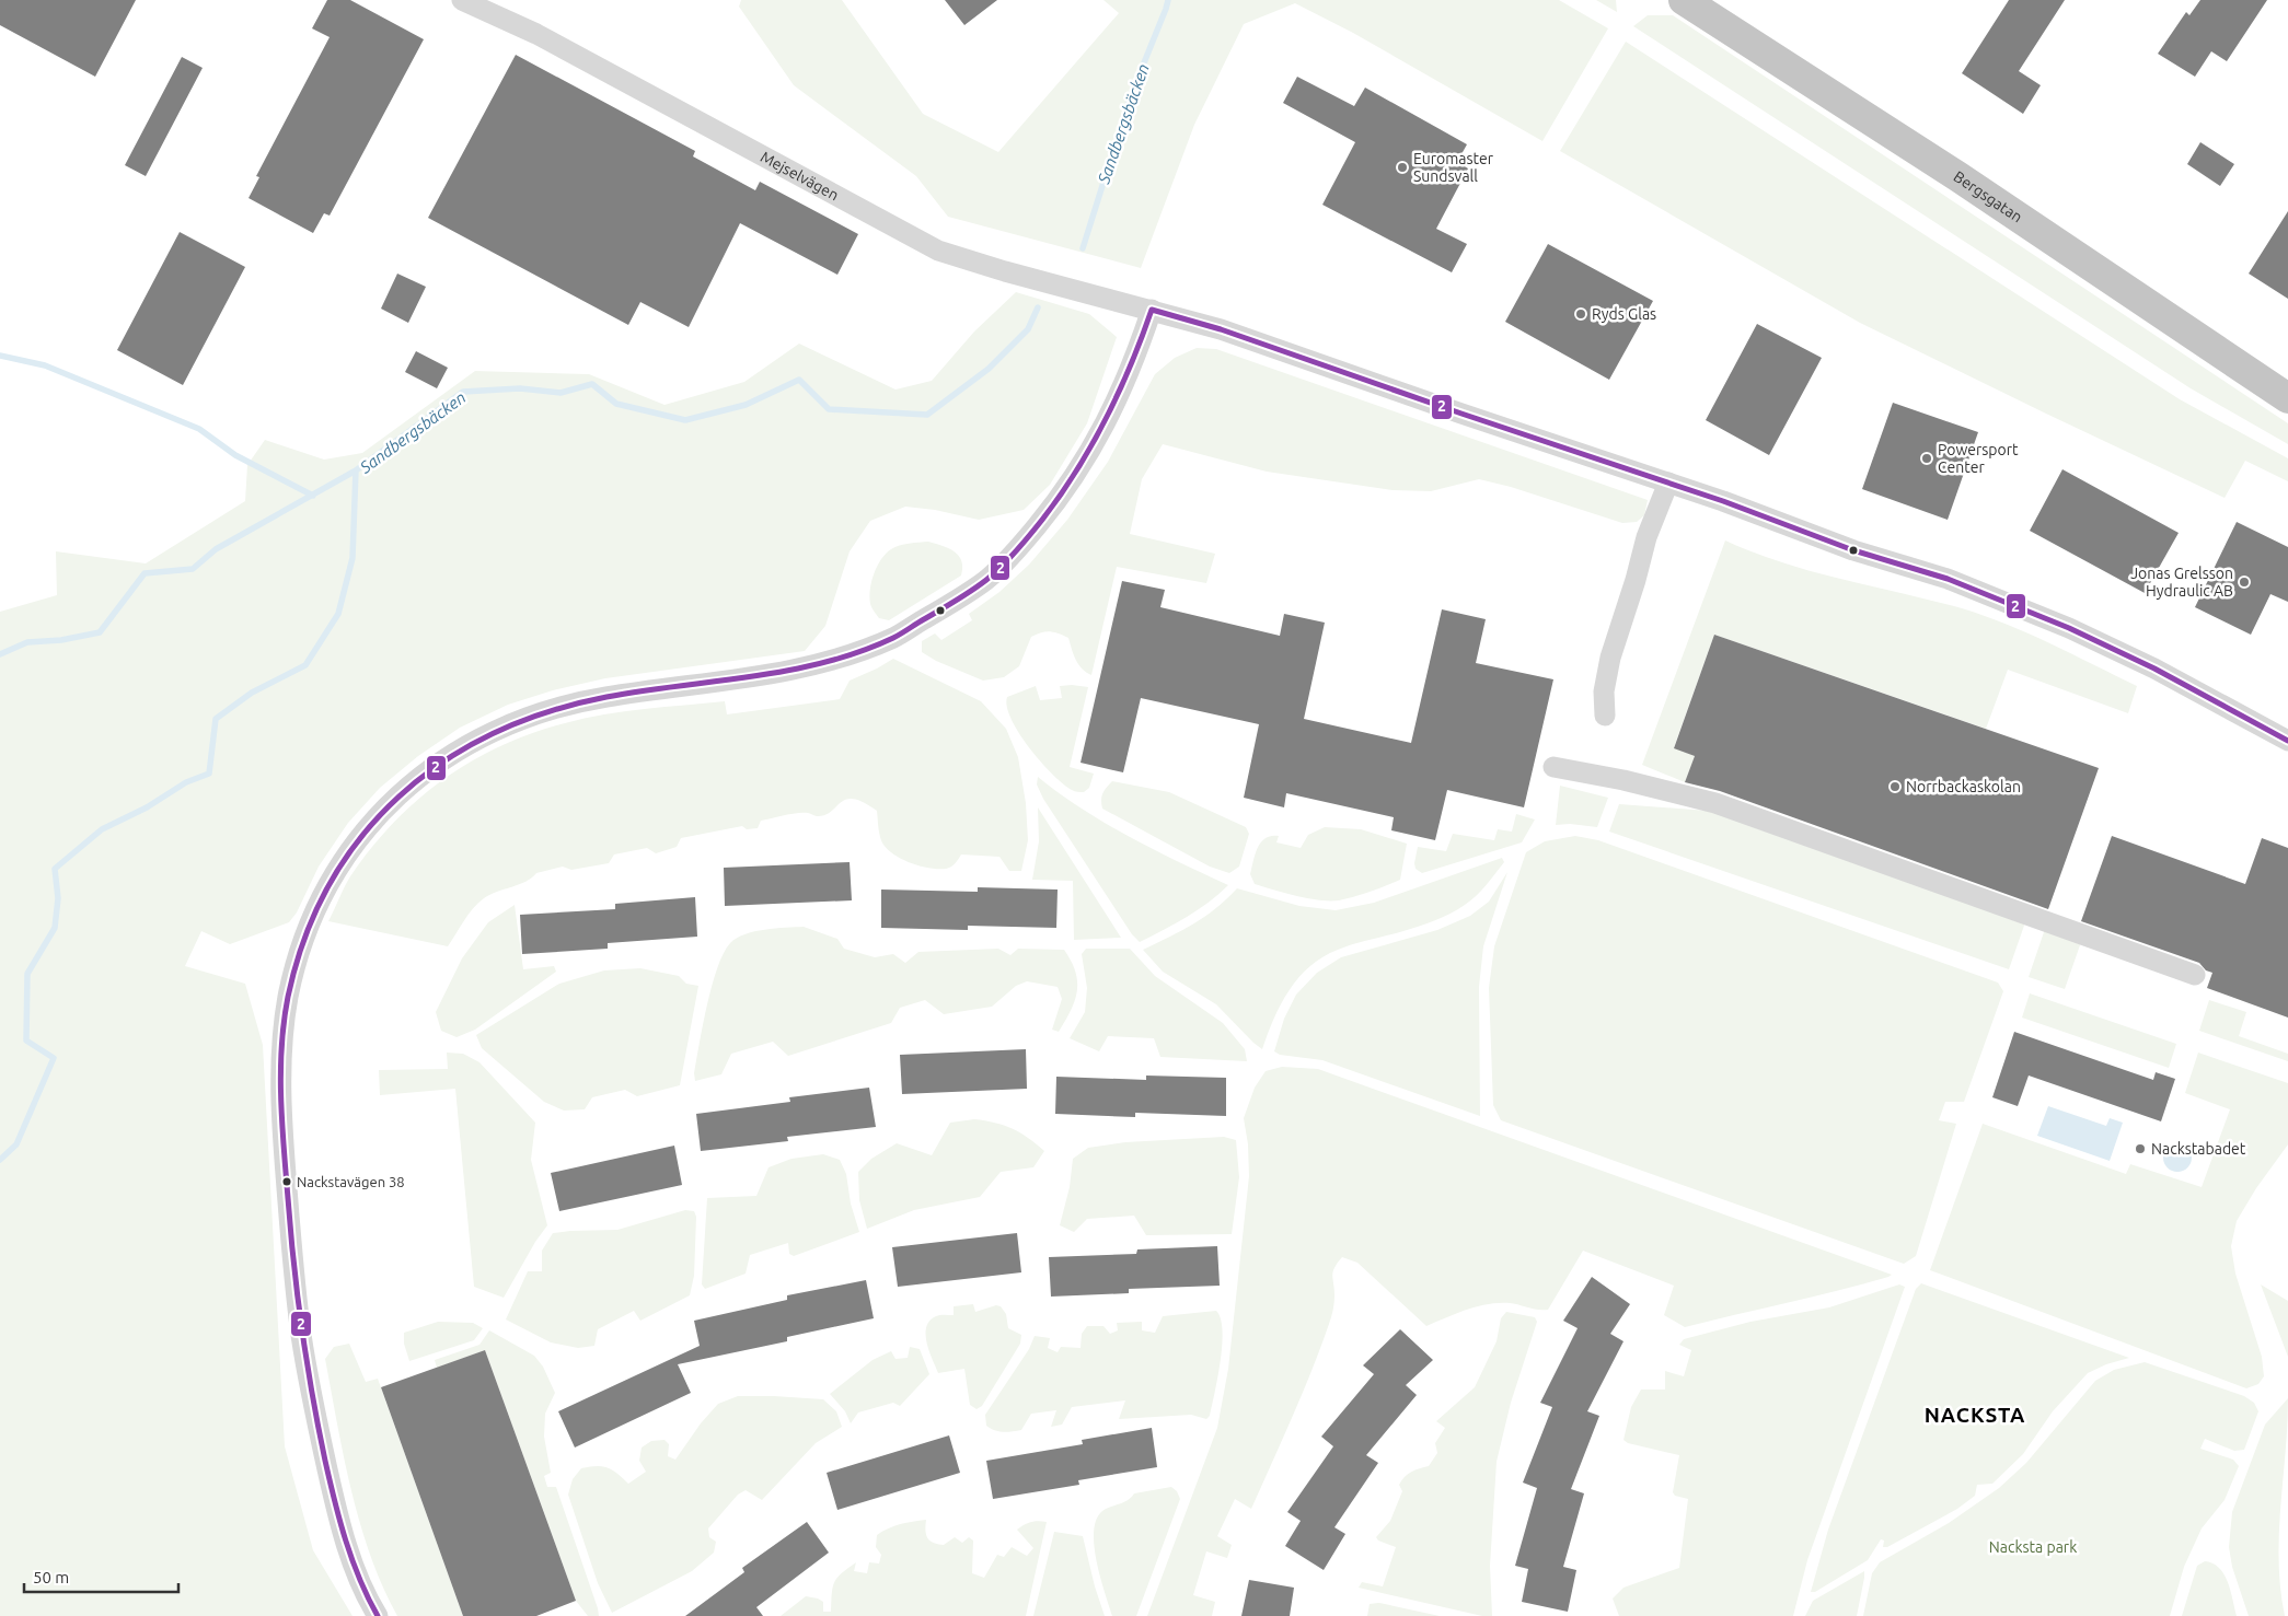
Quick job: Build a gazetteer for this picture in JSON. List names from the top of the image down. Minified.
{"streets":{"highway":["Bergsgatan"],"street":["Mejselvägen"]},"districts":["NACKSTA"],"water":["Sandbergsbäcken"],"parks":["Nacksta park"],"places":["Euromaster Sundsvall","Ryds Glas","Powersport Center","Jonas Grelsson Hydraulic AB","Norrbackaskolan","Nackstabadet","Nackstavägen 38"],"lines":["transit line 2"],"scale_bar":"50 m"}
